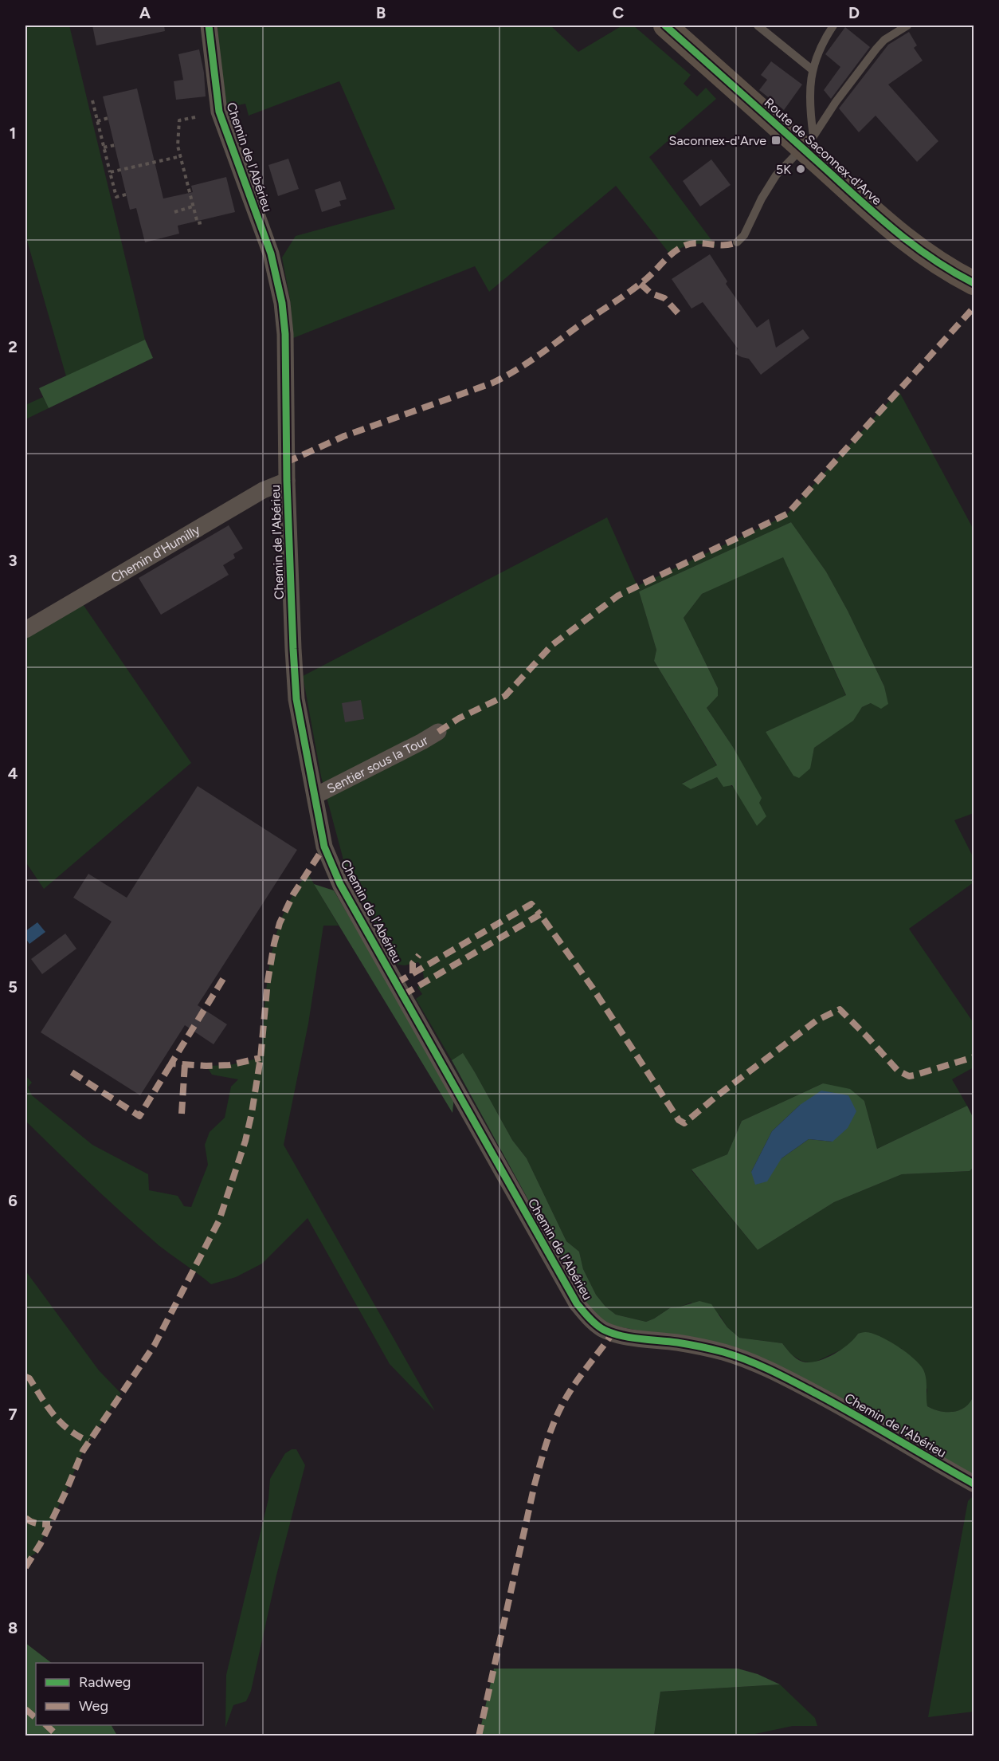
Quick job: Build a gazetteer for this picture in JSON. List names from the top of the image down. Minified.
{"streets":{"street":["Route de Saconnex-d'Arve","Chemin de l'Abérieu","Chemin d'Humilly","Sentier sous la Tour"]},"crossings":[["Chemin de l'Abérieu","Chemin d'Humilly"],["Chemin de l'Abérieu","Sentier sous la Tour"]],"places":{"transit":["Saconnex-d'Arve"],"other":["5K"]},"legend":["Radweg","Weg"],"grid":{"columns":["A","B","C","D"],"rows":["1","2","3","4","5","6","7","8"]}}
